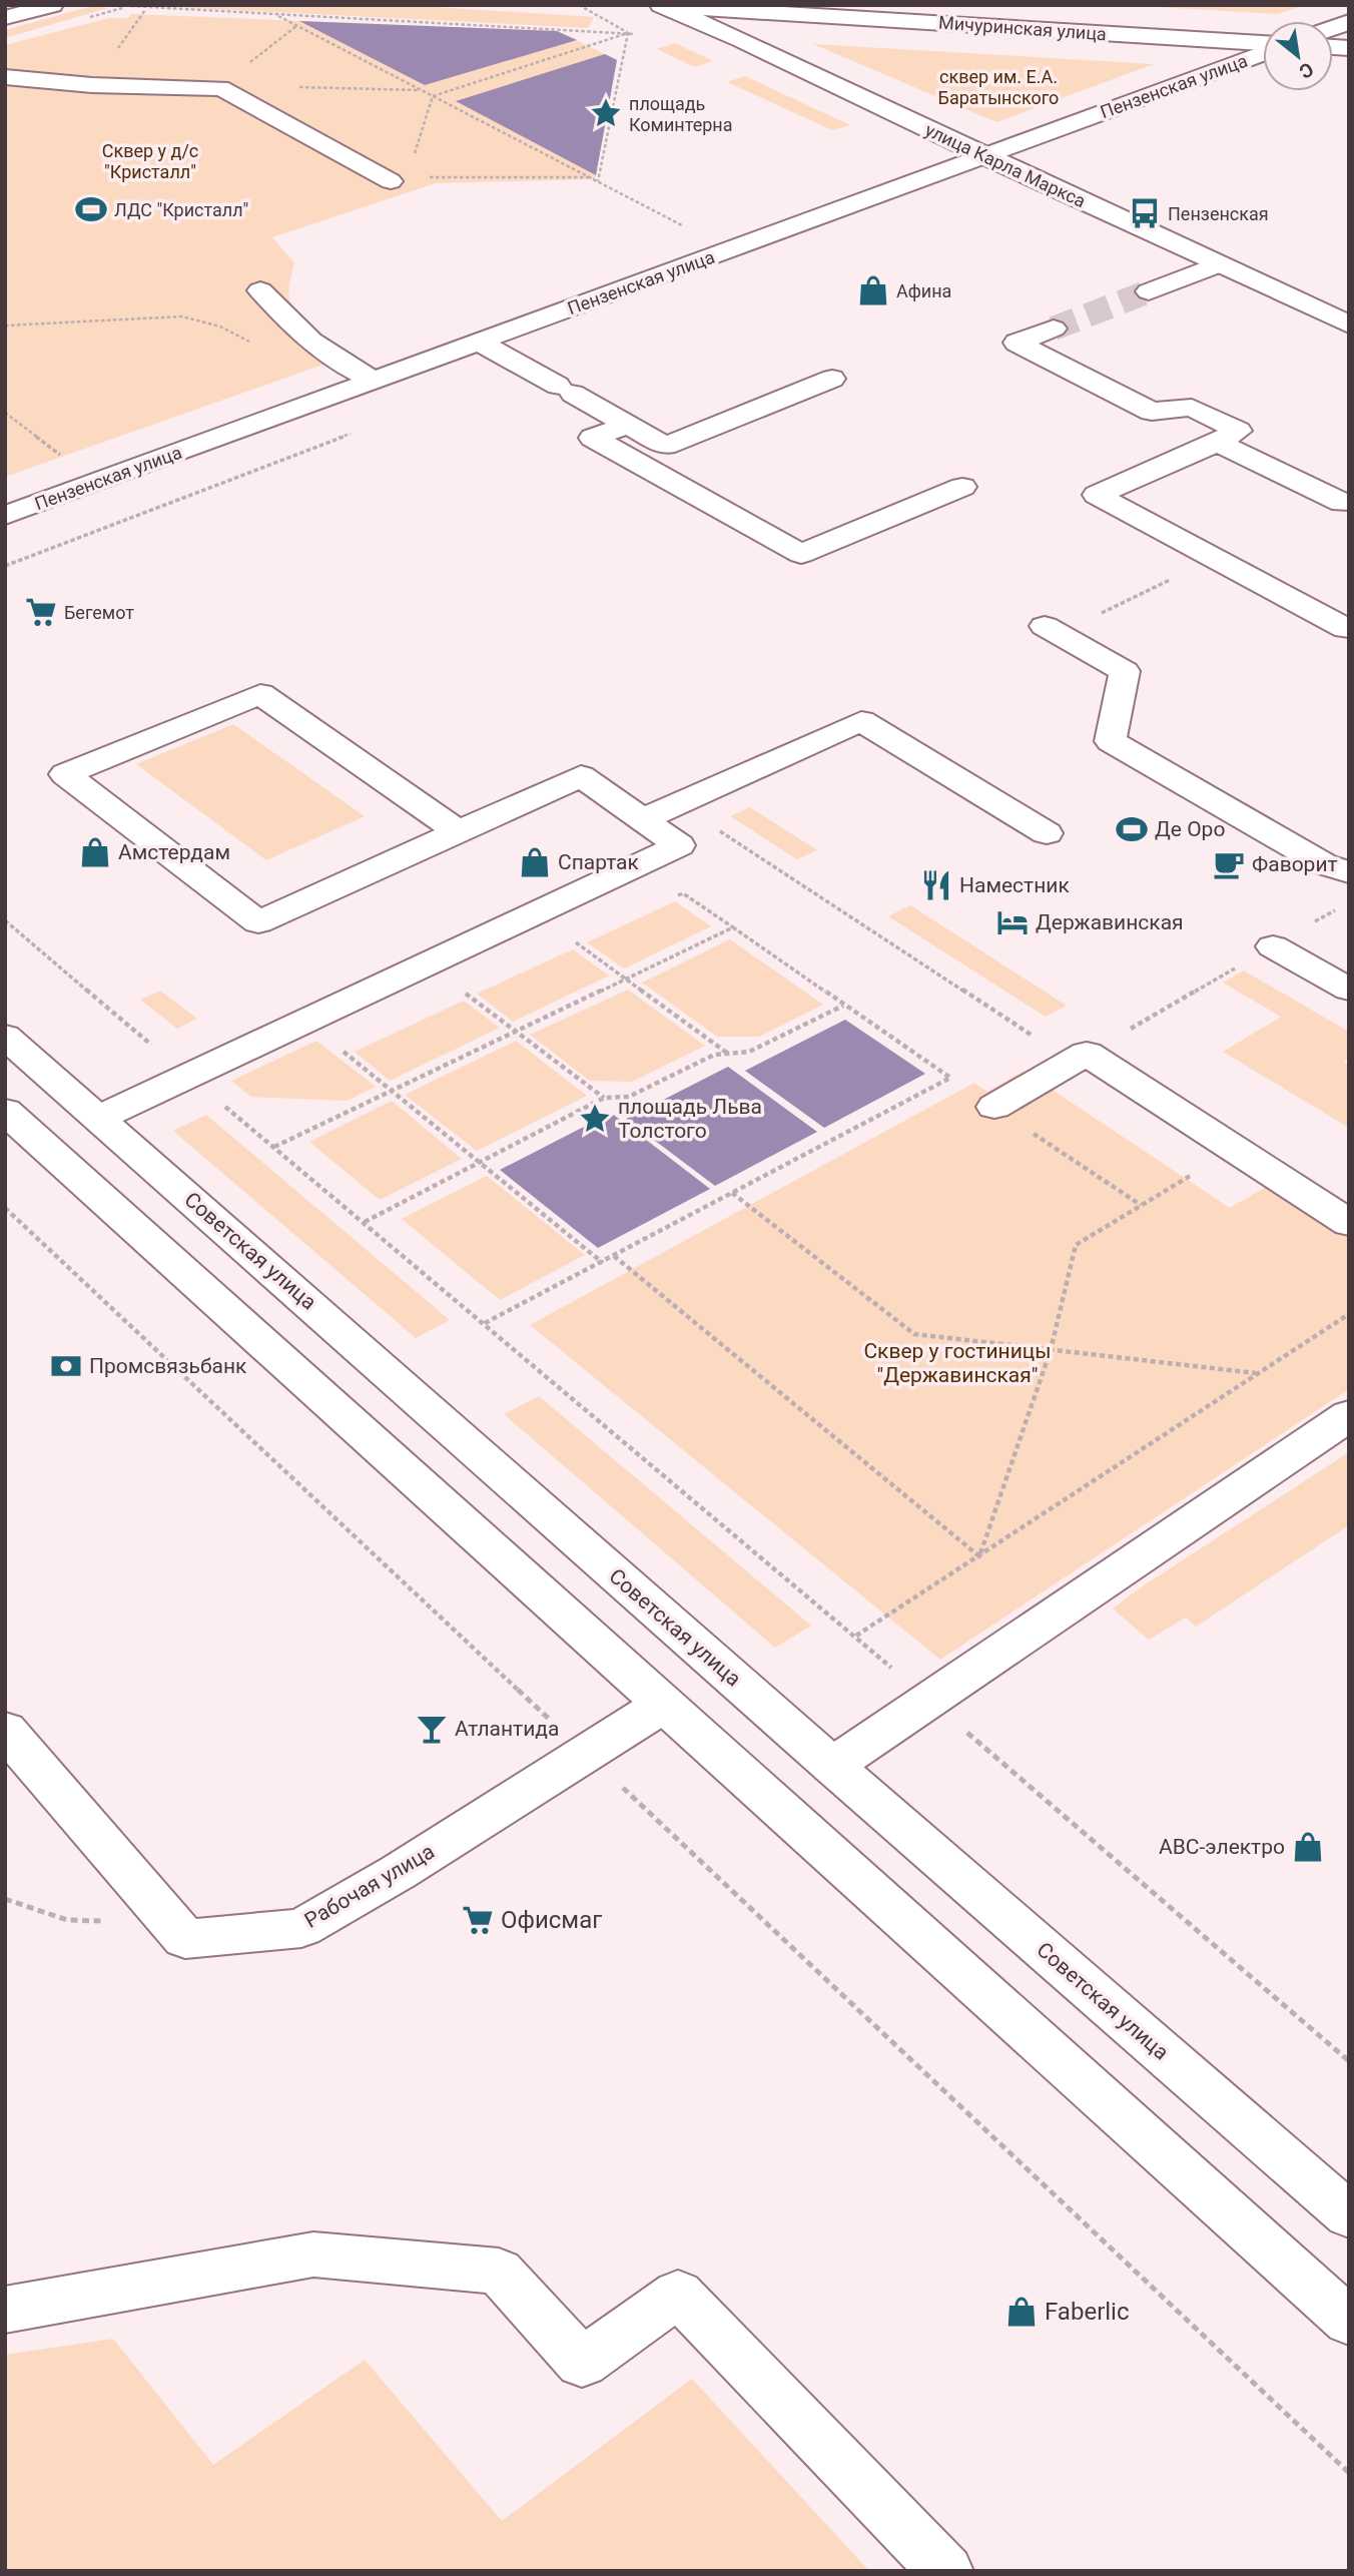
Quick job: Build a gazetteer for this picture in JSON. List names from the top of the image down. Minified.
{"streets":{"main road":["Мичуринская улица","Пензенская улица","улица Карла Маркса","Советская улица","Рабочая улица"]},"crossings":[["Мичуринская улица","улица Карла Маркса"],["Пензенская улица","улица Карла Маркса"]],"parks":["сквер им. Е.А. Баратынского","Сквер у д/с \"Кристалл\"","Сквер у гостиницы \"Державинская\""],"places":{"place":["площадь Коминтерна","площадь Льва Толстого"],"sports":["ЛДС \"Кристалл\"","Де Оро"],"bus stop":["Пензенская"],"shop":["Афина","Амстердам","Спартак","АВС-электро","Faberlic"],"supermarket":["Бегемот","Офисмаг"],"cafe":["Фаворит"],"restaurant":["Наместник"],"hotel":["Державинская"],"bank":["Промсвязьбанк"],"bar":["Атлантида"]},"north":"bottom right"}
